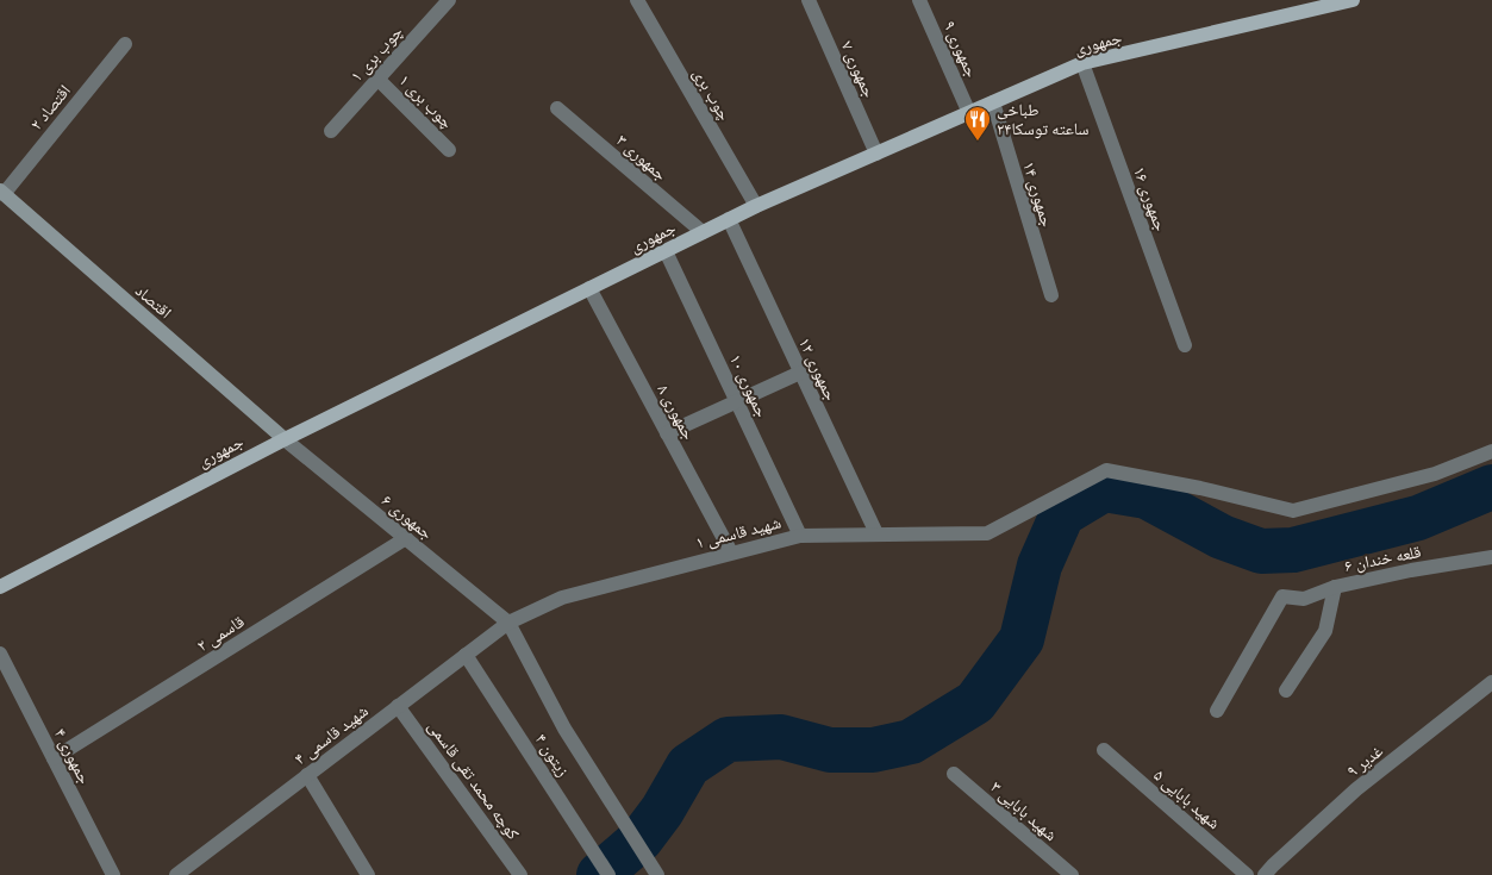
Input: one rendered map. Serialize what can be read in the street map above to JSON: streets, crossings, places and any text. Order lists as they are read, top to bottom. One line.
{"streets":{"main road":["جمهوری","اقتصاد"],"street":["۹ جمهوری","۱ چوب بری","۷ جمهوری","چوب بری","چوب بری ۱","۲ اقتصاد","۳ جمهوری","۱۴ جمهوری","۱۶ جمهوری","۱۲ جمهوری","۱۰ جمهوری","۸ جمهوری","جمهوری ۶","۱ شهید قاسمی","۶ قلعه خندان","قاسمی ۲","۴ شهید قاسمی","زیتون ۴","جمهوری ۴","غدیر ۹","کوچه محمد تقی قاسمی","۵ شهید بابایی","۳ شهید بابایی"]},"crossings":[["جمهوری","۹ جمهوری"],["جمهوری","۷ جمهوری"],["جمهوری","چوب بری"],["جمهوری","۳ جمهوری"],["جمهوری","۱۴ جمهوری"],["جمهوری","۱۶ جمهوری"],["جمهوری","اقتصاد"],["جمهوری","۱۲ جمهوری"],["جمهوری","۱۰ جمهوری"],["جمهوری","۸ جمهوری"],["جمهوری","جمهوری ۶"],["۱ چوب بری","چوب بری ۱"],["۲ اقتصاد","اقتصاد"],["اقتصاد","جمهوری ۶"],["۱۲ جمهوری","۱ شهید قاسمی"],["۱۰ جمهوری","۱ شهید قاسمی"],["۸ جمهوری","۱ شهید قاسمی"],["جمهوری ۶","۱ شهید قاسمی"],["جمهوری ۶","قاسمی ۲"],["جمهوری ۶","۴ شهید قاسمی"],["۱ شهید قاسمی","۴ شهید قاسمی"],["قاسمی ۲","جمهوری ۴"],["۴ شهید قاسمی","زیتون ۴"],["۴ شهید قاسمی","کوچه محمد تقی قاسمی"]],"places":{"restaurant":["طباخی ۲۴ساعته توسکا"]}}
